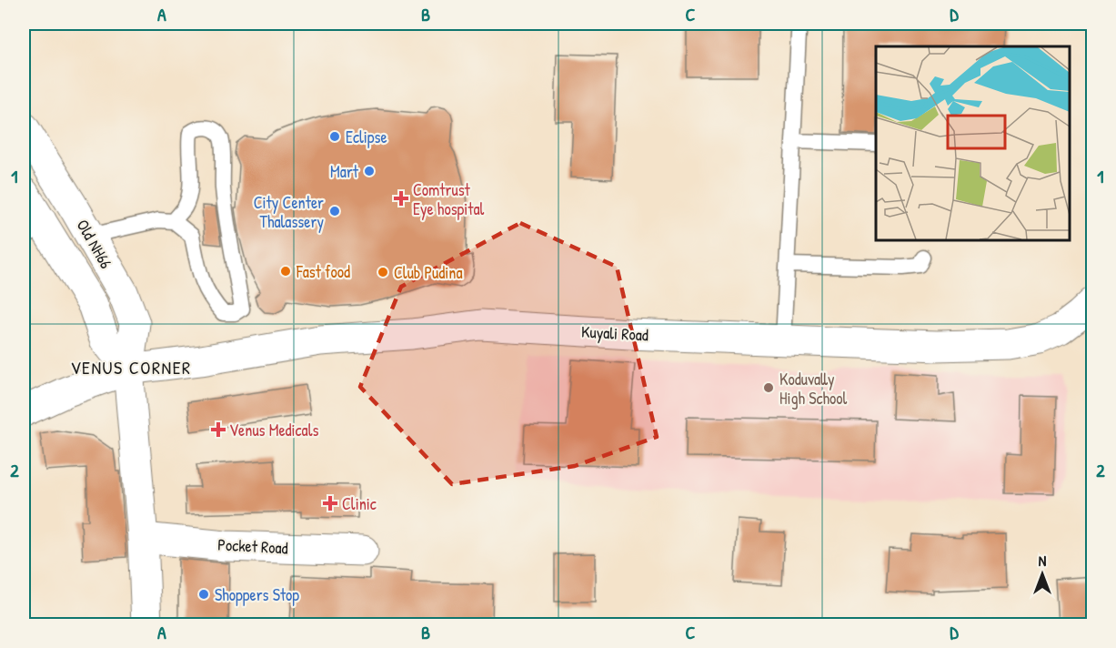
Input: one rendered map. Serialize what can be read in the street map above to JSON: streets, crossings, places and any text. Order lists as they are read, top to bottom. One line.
{"streets":{"main road":["Old NH66","Kuyali Road","Pocket Road"]},"crossings":[["Old NH66","Kuyali Road"],["Old NH66","Pocket Road"]],"districts":["VENUS CORNER"],"places":{"other":["Eclipse","Mart","City Center Thalassery","Fast food","Club Pudina","Koduvally High School","Shoppers Stop"],"health":["Comtrust Eye hospital","Venus Medicals","Clinic"]},"north":"top","grid":{"columns":["A","B","C","D"],"rows":["1","2"]}}
